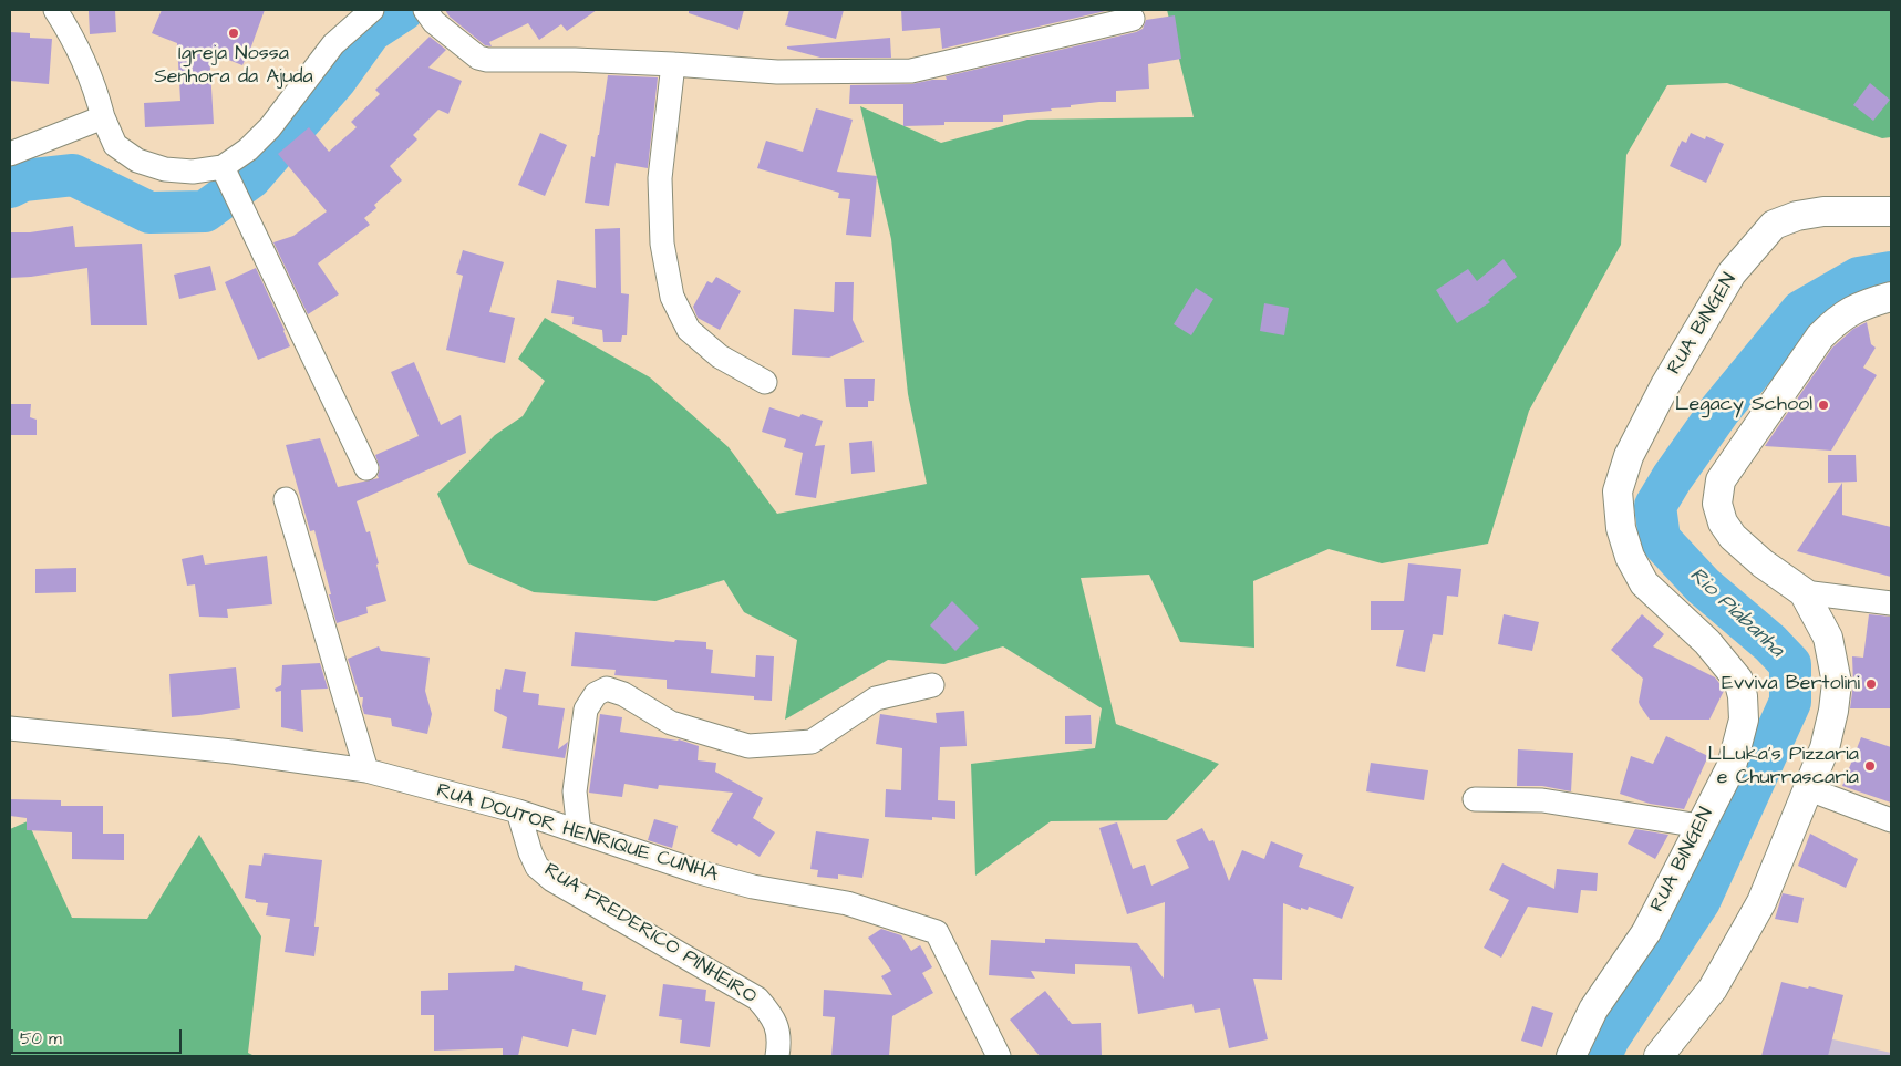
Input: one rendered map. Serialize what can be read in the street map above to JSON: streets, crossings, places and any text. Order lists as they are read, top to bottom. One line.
{"streets":{"main road":["RUA BINGEN"],"street":["RUA DOUTOR HENRIQUE CUNHA","RUA FREDERICO PINHEIRO"]},"crossings":[["RUA DOUTOR HENRIQUE CUNHA","RUA FREDERICO PINHEIRO"]],"water":["Rio Piabanha"],"places":["Igreja Nossa Senhora da Ajuda","Legacy School","Evviva Bertolini","LLuka's Pizzaria e Churrascaria"],"scale_bar":"50 m"}
